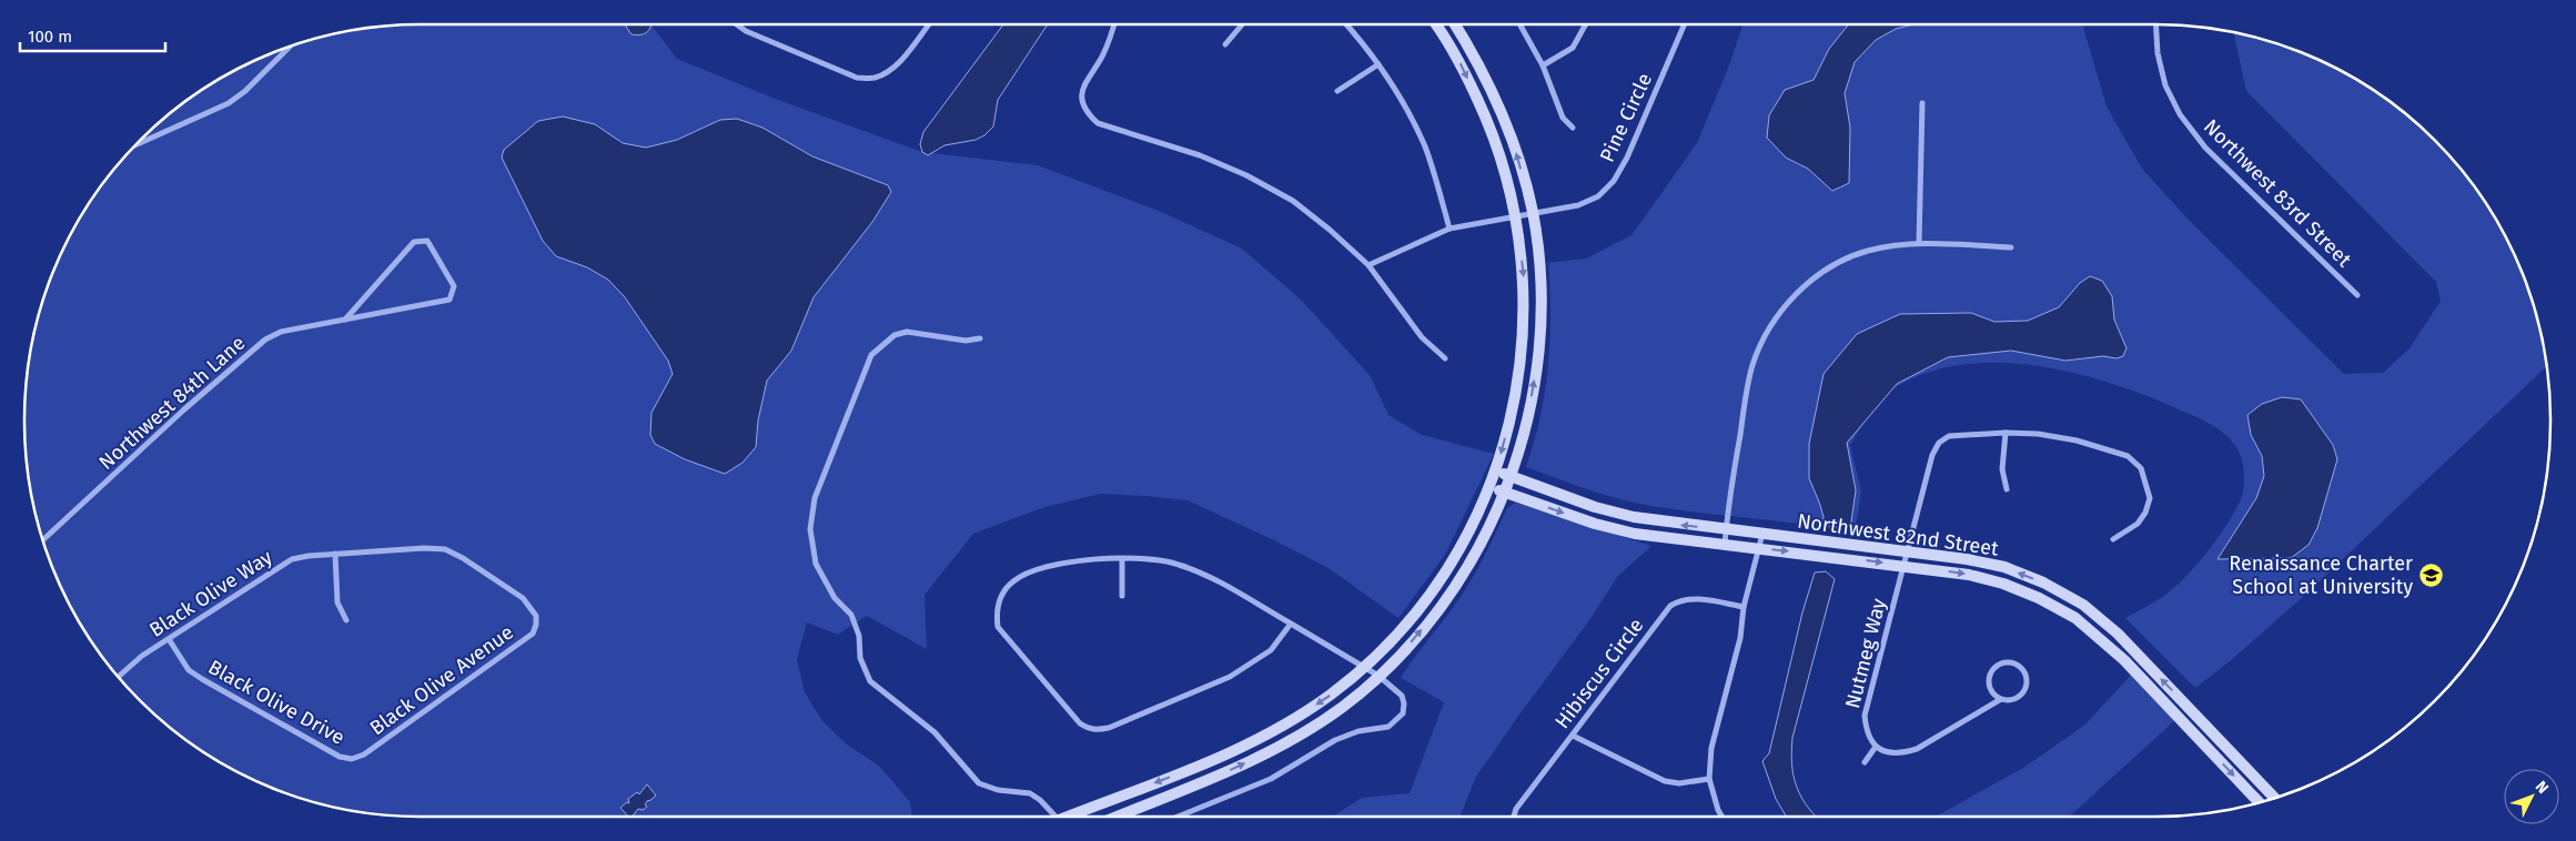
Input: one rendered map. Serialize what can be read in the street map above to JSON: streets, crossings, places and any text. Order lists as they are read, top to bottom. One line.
{"streets":{"street":["Pine Circle","Northwest 83rd Street","Northwest 84th Lane","Northwest 82nd Street","Black Olive Way","Nutmeg Way","Hibiscus Circle","Black Olive Avenue","Black Olive Drive"]},"crossings":[["Northwest 82nd Street","Nutmeg Way"],["Black Olive Way","Black Olive Avenue"],["Black Olive Way","Black Olive Drive"],["Black Olive Avenue","Black Olive Drive"]],"places":{"school or university":["Renaissance Charter School at University"]},"scale_bar":"100 m","north":"top right"}
